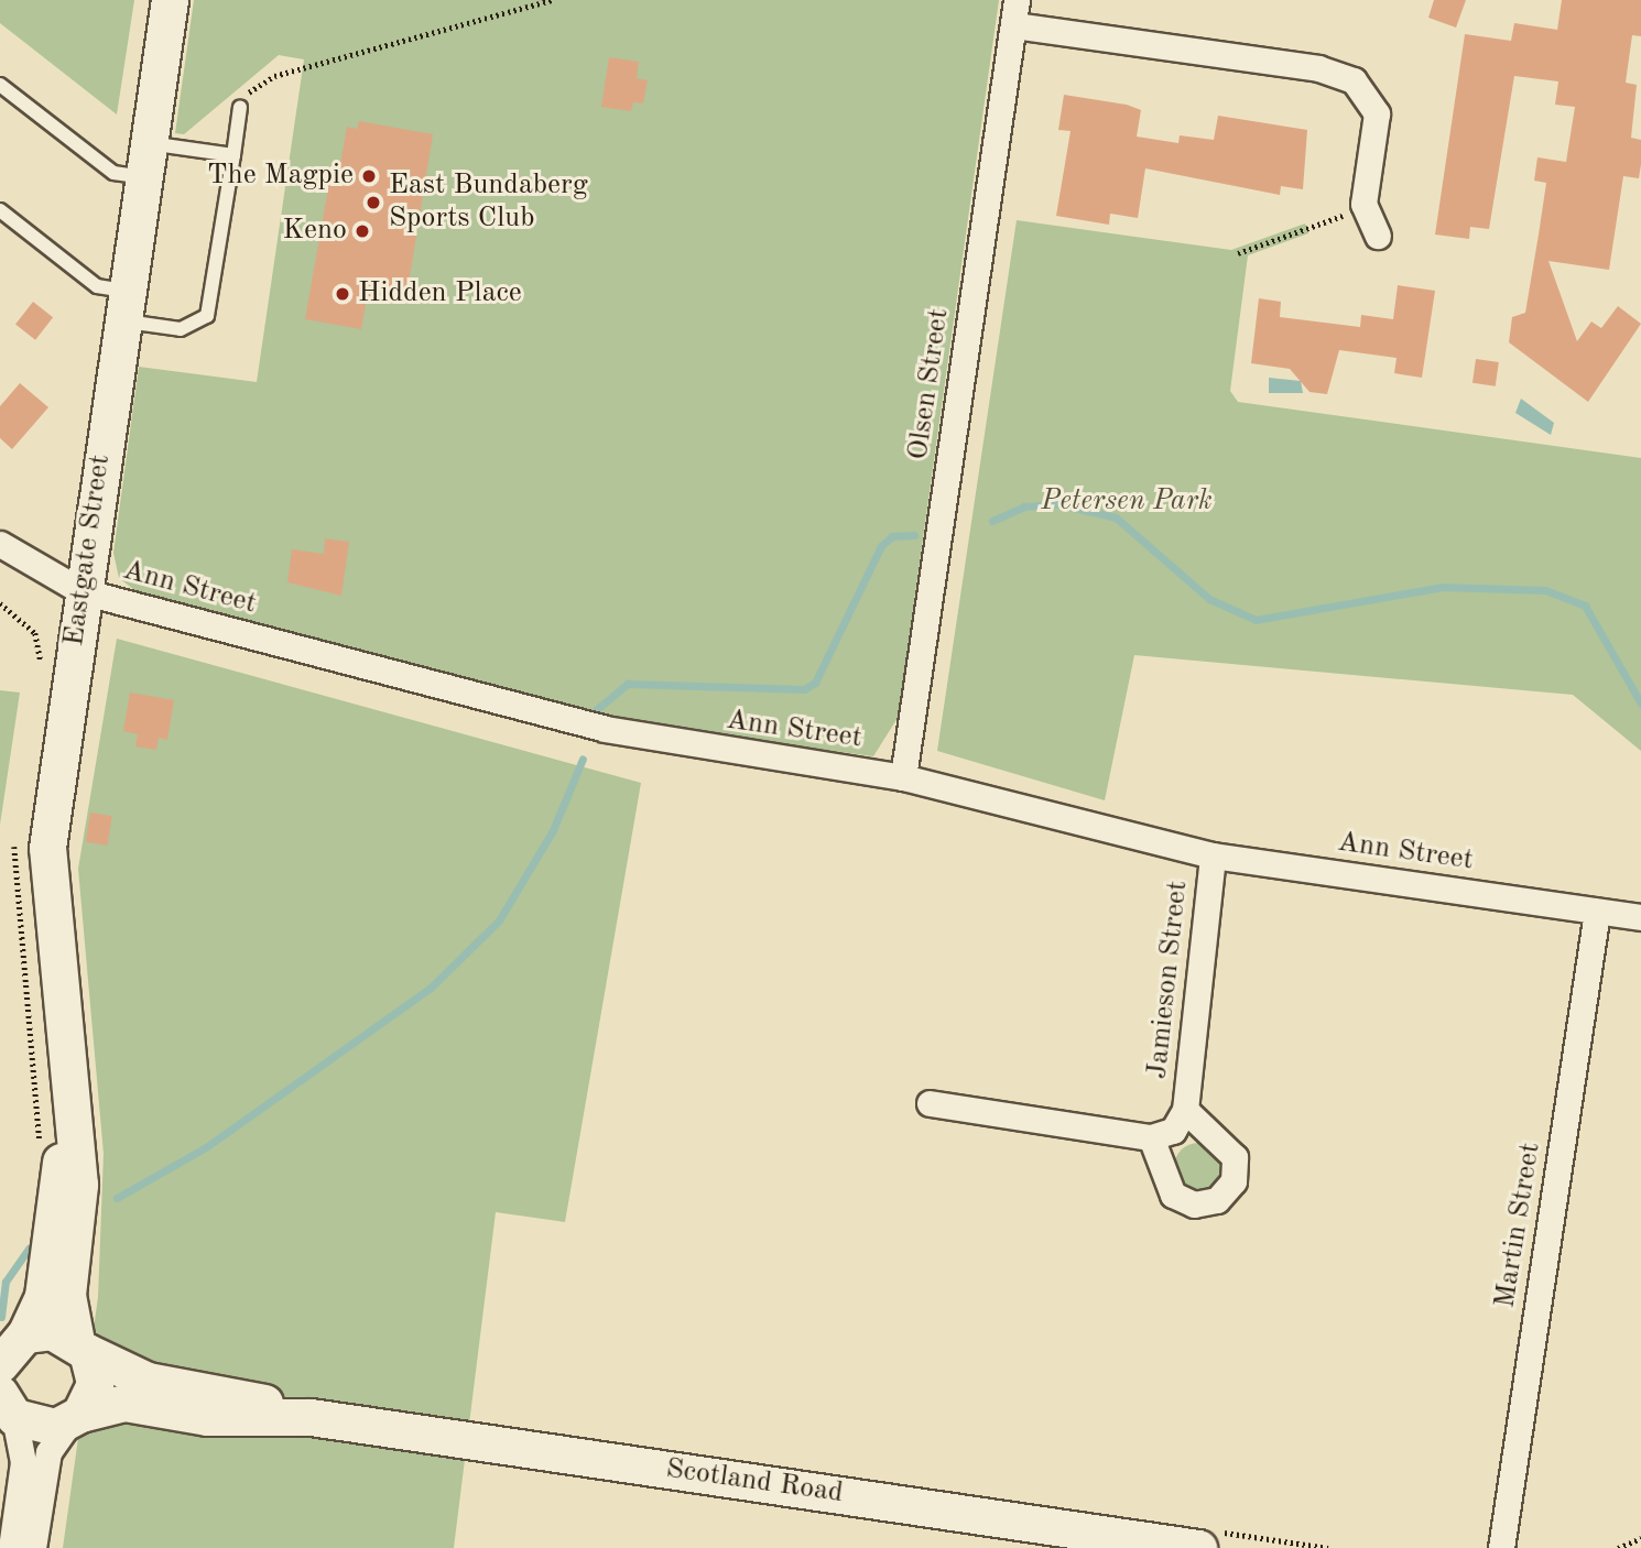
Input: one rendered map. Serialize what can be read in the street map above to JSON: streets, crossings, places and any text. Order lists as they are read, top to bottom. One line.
{"streets":{"street":["Olsen Street","Eastgate Street","Ann Street","Jamieson Street","Martin Street","Scotland Road"]},"crossings":[["Olsen Street","Ann Street"],["Eastgate Street","Ann Street"],["Eastgate Street","Scotland Road"],["Ann Street","Jamieson Street"],["Ann Street","Martin Street"]],"parks":["Petersen Park"],"places":["The Magpie","East Bundaberg Sports Club","Keno","Hidden Place"]}
